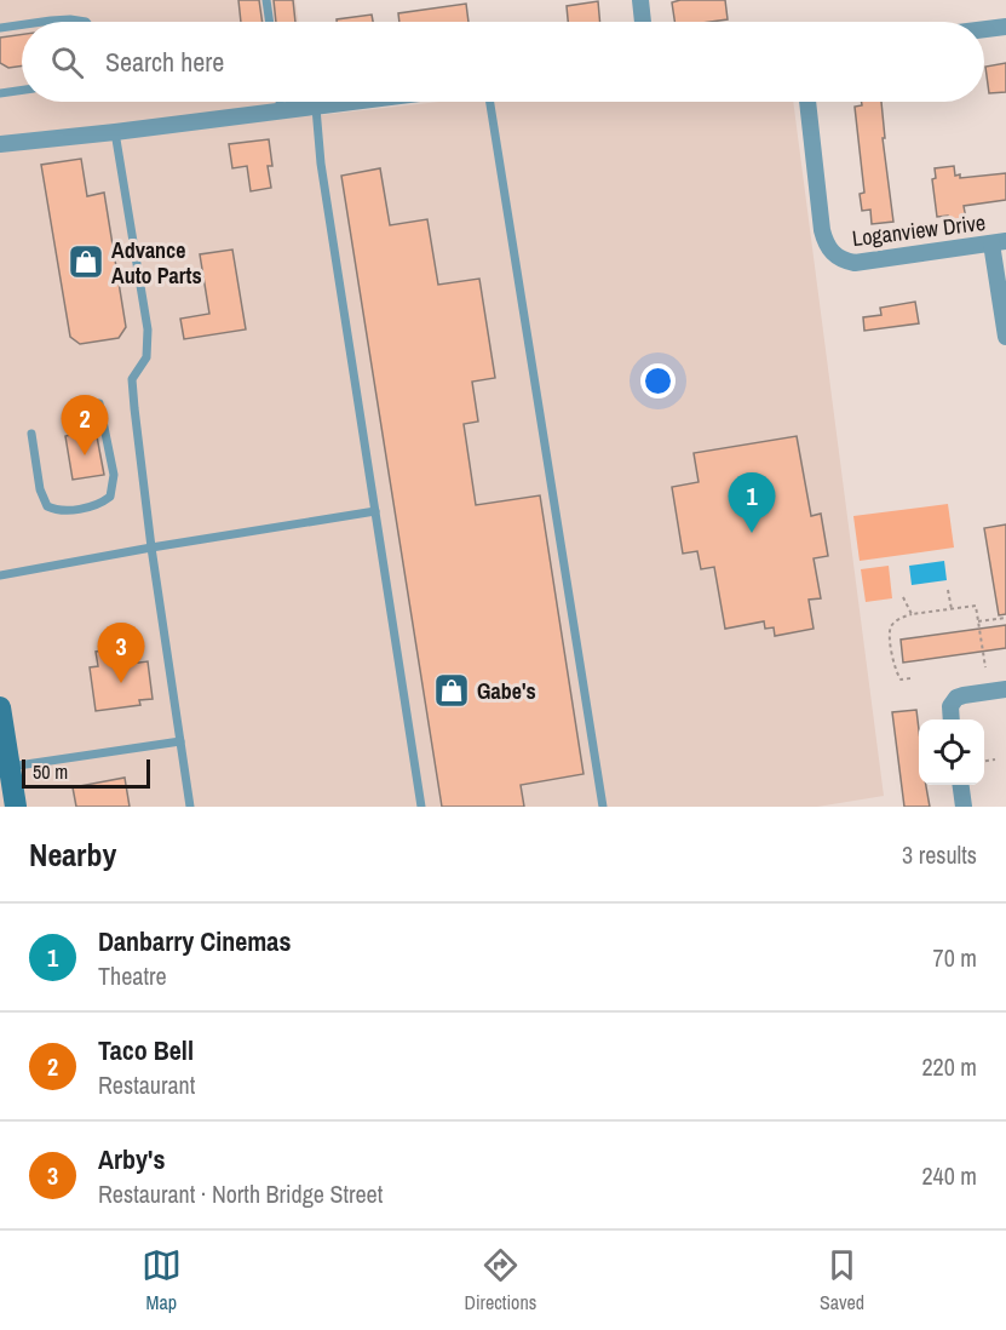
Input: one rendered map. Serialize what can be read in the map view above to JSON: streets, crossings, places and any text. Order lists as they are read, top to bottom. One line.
{"streets":{"street":["Loganview Drive"]},"places":{"shop":["Advance Auto Parts","Gabe's"]},"scale_bar":"50 m","page":{"search":"Search here","pins":["2","1","3"],"scale":"50 m","heading":["Nearby","3 results"],"list":[{"mark":"1","name":"Danbarry Cinemas","note":"Theatre","value":"70 m"},{"mark":"2","name":"Taco Bell","note":"Restaurant","value":"220 m"},{"mark":"3","name":"Arby's","note":"Restaurant · North Bridge Street","value":"240 m"}],"nav":["Map","Directions","Saved"]}}
